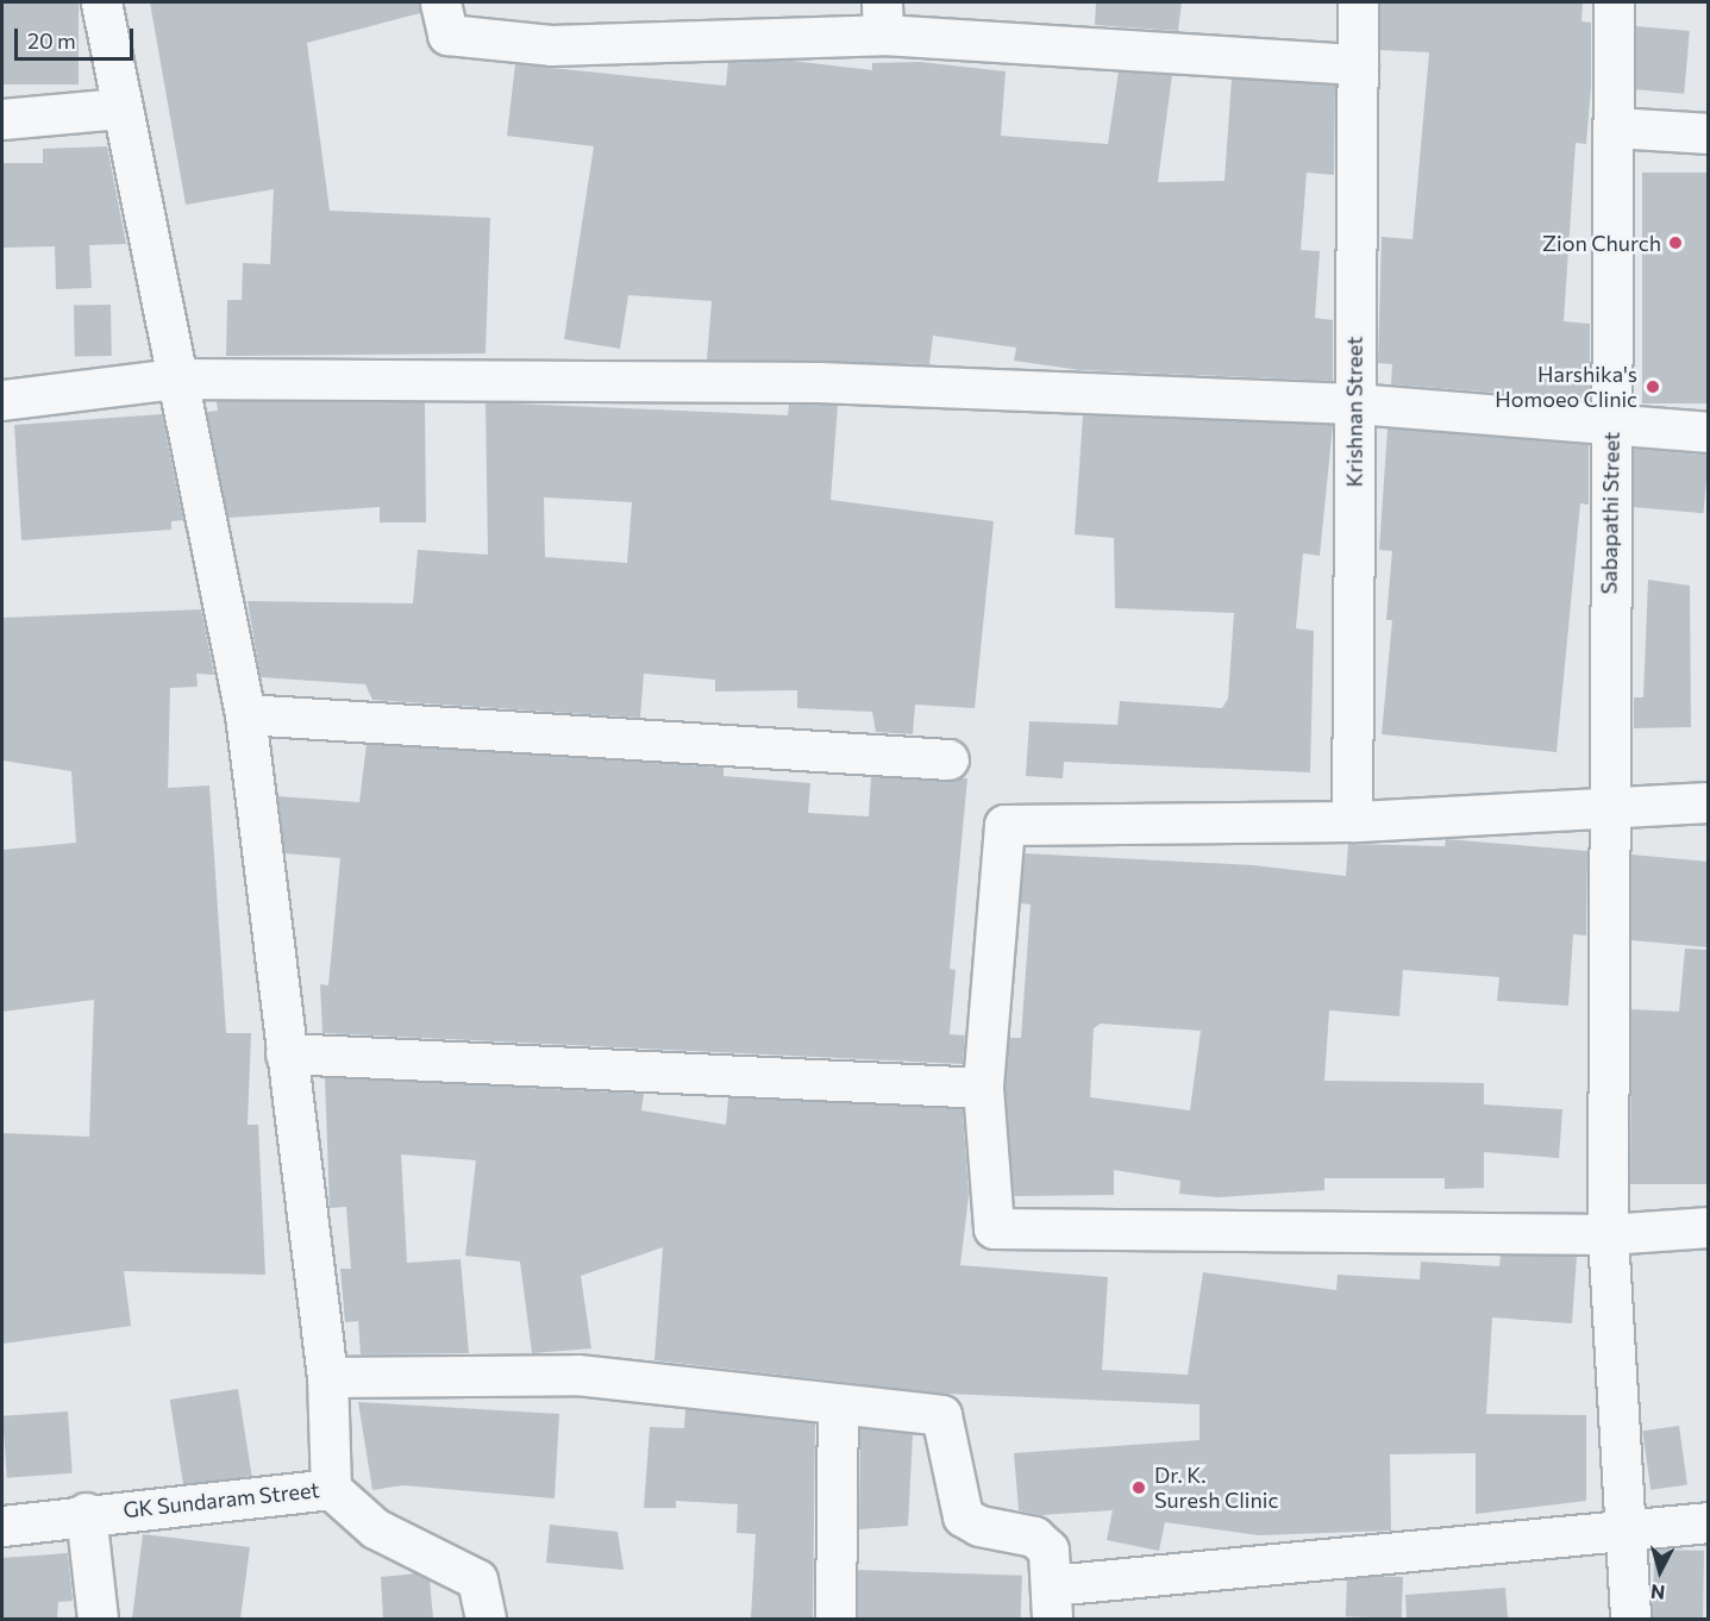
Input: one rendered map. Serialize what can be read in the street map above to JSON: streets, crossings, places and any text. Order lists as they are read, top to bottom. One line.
{"streets":{"street":["Krishnan Street","Sabapathi Street","GK Sundaram Street"]},"places":["Zion Church","Harshika's Homoeo Clinic","Dr. K. Suresh Clinic"],"scale_bar":"20 m","north":"bottom"}
